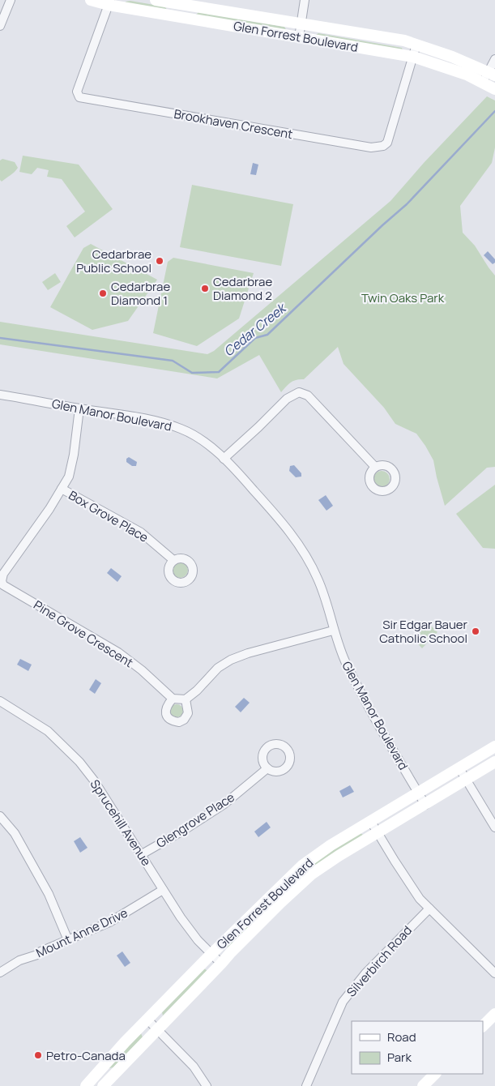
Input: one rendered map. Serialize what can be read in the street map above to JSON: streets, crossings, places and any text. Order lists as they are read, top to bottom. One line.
{"streets":{"street":["Glen Forrest Boulevard","Brookhaven Crescent","Glen Manor Boulevard","Box Grove Place","Pine Grove Crescent","Glengrove Place","Sprucehill Avenue","Mount Anne Drive","Silverbirch Road"]},"crossings":[["Glen Forrest Boulevard","Brookhaven Crescent"],["Glen Forrest Boulevard","Glen Manor Boulevard"],["Glen Forrest Boulevard","Sprucehill Avenue"],["Glen Manor Boulevard","Pine Grove Crescent"],["Box Grove Place","Pine Grove Crescent"],["Glengrove Place","Sprucehill Avenue"],["Sprucehill Avenue","Mount Anne Drive"]],"water":["Cedar Creek"],"parks":["Twin Oaks Park"],"places":["Cedarbrae Public School","Cedarbrae Diamond 2","Cedarbrae Diamond 1","Sir Edgar Bauer Catholic School","Petro-Canada"],"legend":["Road","Park"]}
